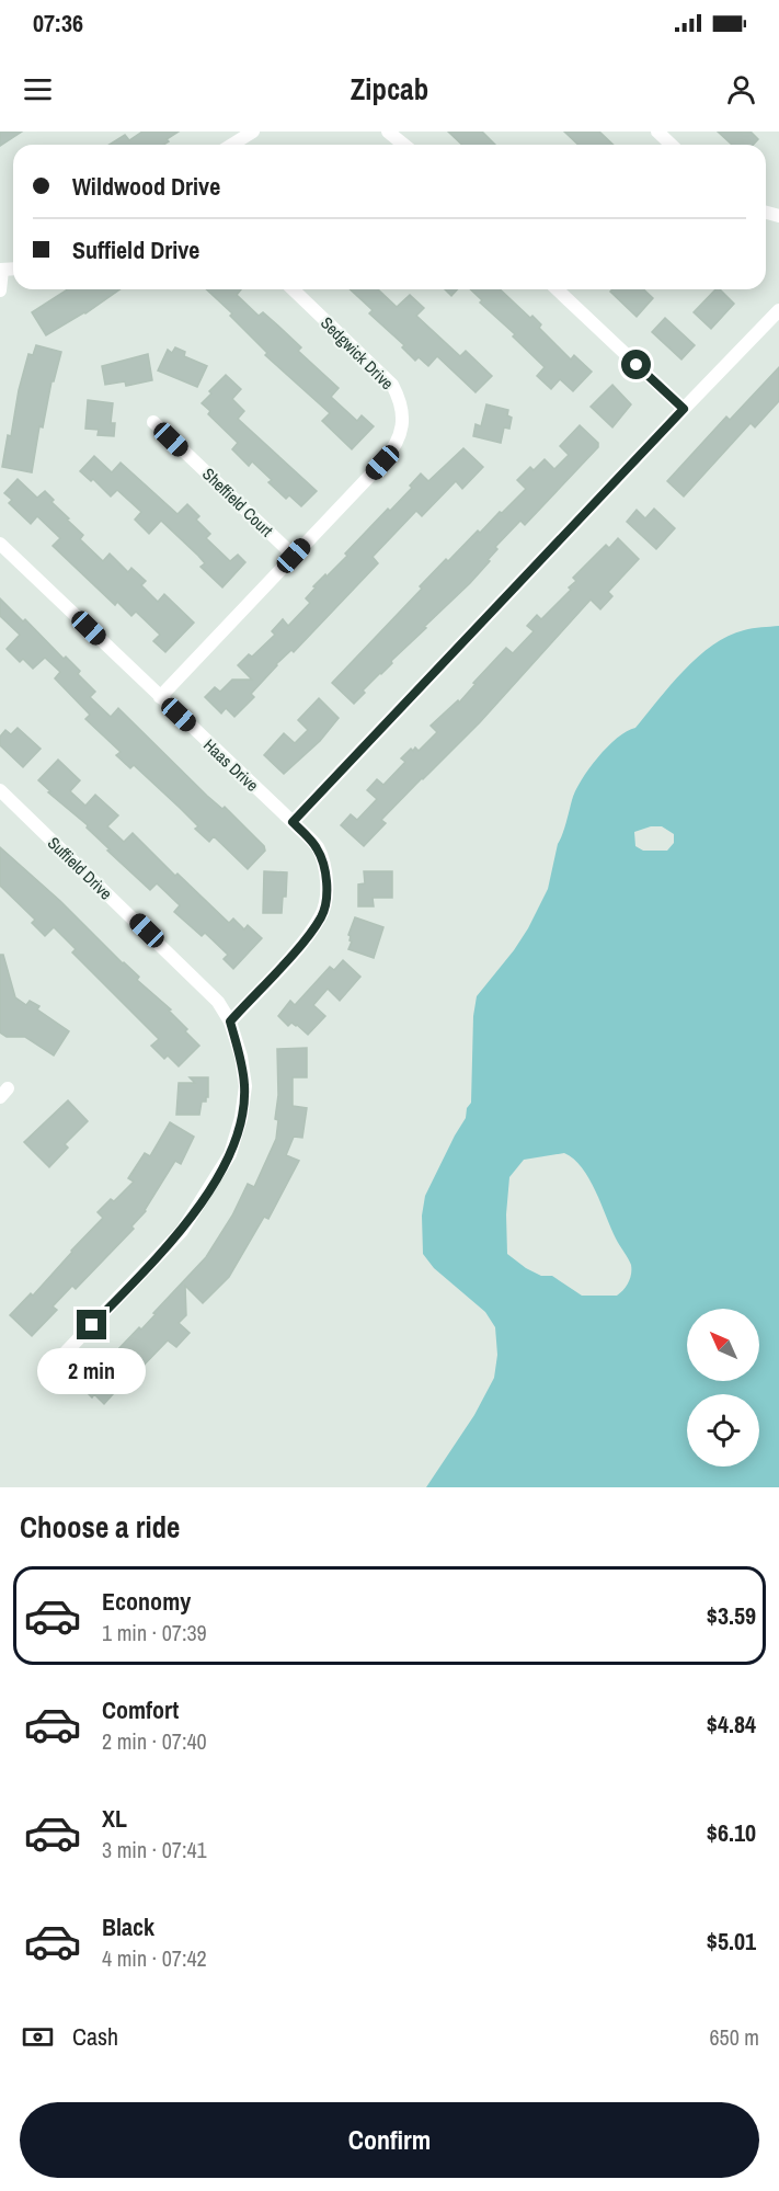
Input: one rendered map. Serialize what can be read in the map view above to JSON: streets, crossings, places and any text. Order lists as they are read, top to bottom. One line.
{"streets":{"street":["Sedgwick Drive","Sheffield Court","Haas Drive","Suffield Drive"]},"crossings":[["Sedgwick Drive","Sheffield Court"],["Sedgwick Drive","Haas Drive"],["Haas Drive","Suffield Drive"]],"north":"top left","page":{"status":"07:36","header":"Zipcab","banner":["Wildwood Drive","Suffield Drive"],"bubble":"2 min","heading":"Choose a ride","list":[{"name":"Economy","note":"1 min · 07:39","value":"$3.59"},{"name":"Comfort","note":"2 min · 07:40","value":"$4.84"},{"name":"XL","note":"3 min · 07:41","value":"$6.10"},{"name":"Black","note":"4 min · 07:42","value":"$5.01"}],"pay":["Cash","650 m"],"buttons":"Confirm"}}
